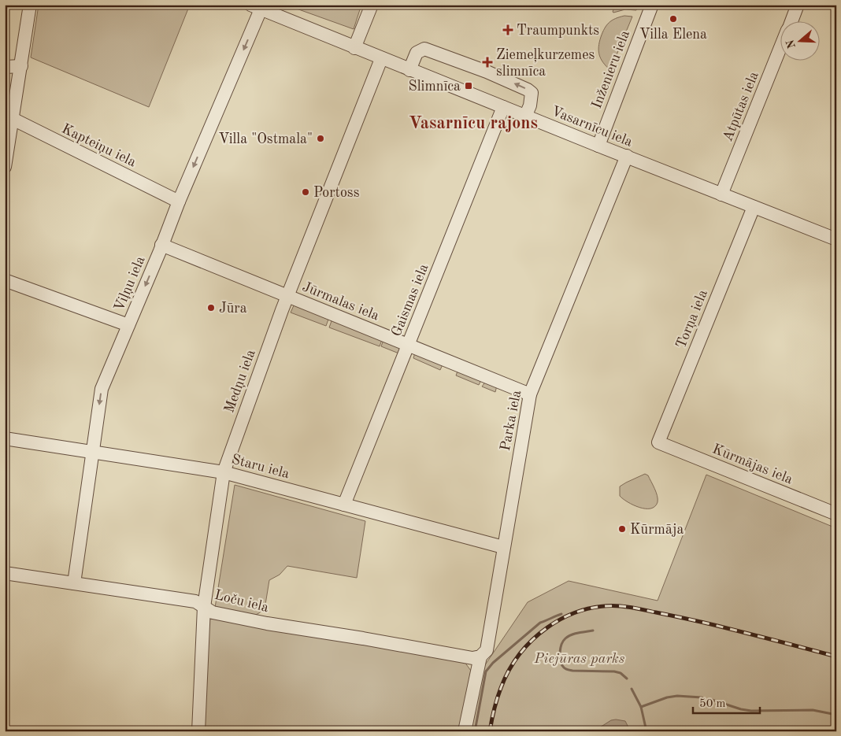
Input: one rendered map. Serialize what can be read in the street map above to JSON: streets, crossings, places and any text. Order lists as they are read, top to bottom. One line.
{"streets":{"street":["Inženieru iela","Atpūtas iela","Vasarnīcu iela","Kapteiņu iela","Viļņu iela","Gaismas iela","Jūrmalas iela","Torņa iela","Medņu iela","Parka iela","Kūrmājas iela","Staru iela","Loču iela"]},"crossings":[["Inženieru iela","Vasarnīcu iela"],["Atpūtas iela","Vasarnīcu iela"],["Vasarnīcu iela","Viļņu iela"],["Vasarnīcu iela","Gaismas iela"],["Vasarnīcu iela","Torņa iela"],["Vasarnīcu iela","Medņu iela"],["Vasarnīcu iela","Parka iela"],["Kapteiņu iela","Viļņu iela"],["Viļņu iela","Jūrmalas iela"],["Viļņu iela","Staru iela"],["Viļņu iela","Loču iela"],["Gaismas iela","Jūrmalas iela"],["Gaismas iela","Staru iela"],["Jūrmalas iela","Medņu iela"],["Jūrmalas iela","Parka iela"],["Torņa iela","Kūrmājas iela"],["Medņu iela","Staru iela"],["Medņu iela","Loču iela"],["Parka iela","Staru iela"],["Parka iela","Loču iela"]],"one_way":["Viļņu iela"],"districts":["Vasarnīcu rajons"],"parks":["Piejūras parks"],"places":{"other":["Villa Elena","Villa \"Ostmala\"","Portoss","Jūra","Kūrmāja"],"health":["Traumpunkts","Ziemeļkurzemes slimnīca"],"transit":["Slimnīca"]},"scale_bar":"50 m","north":"left"}
